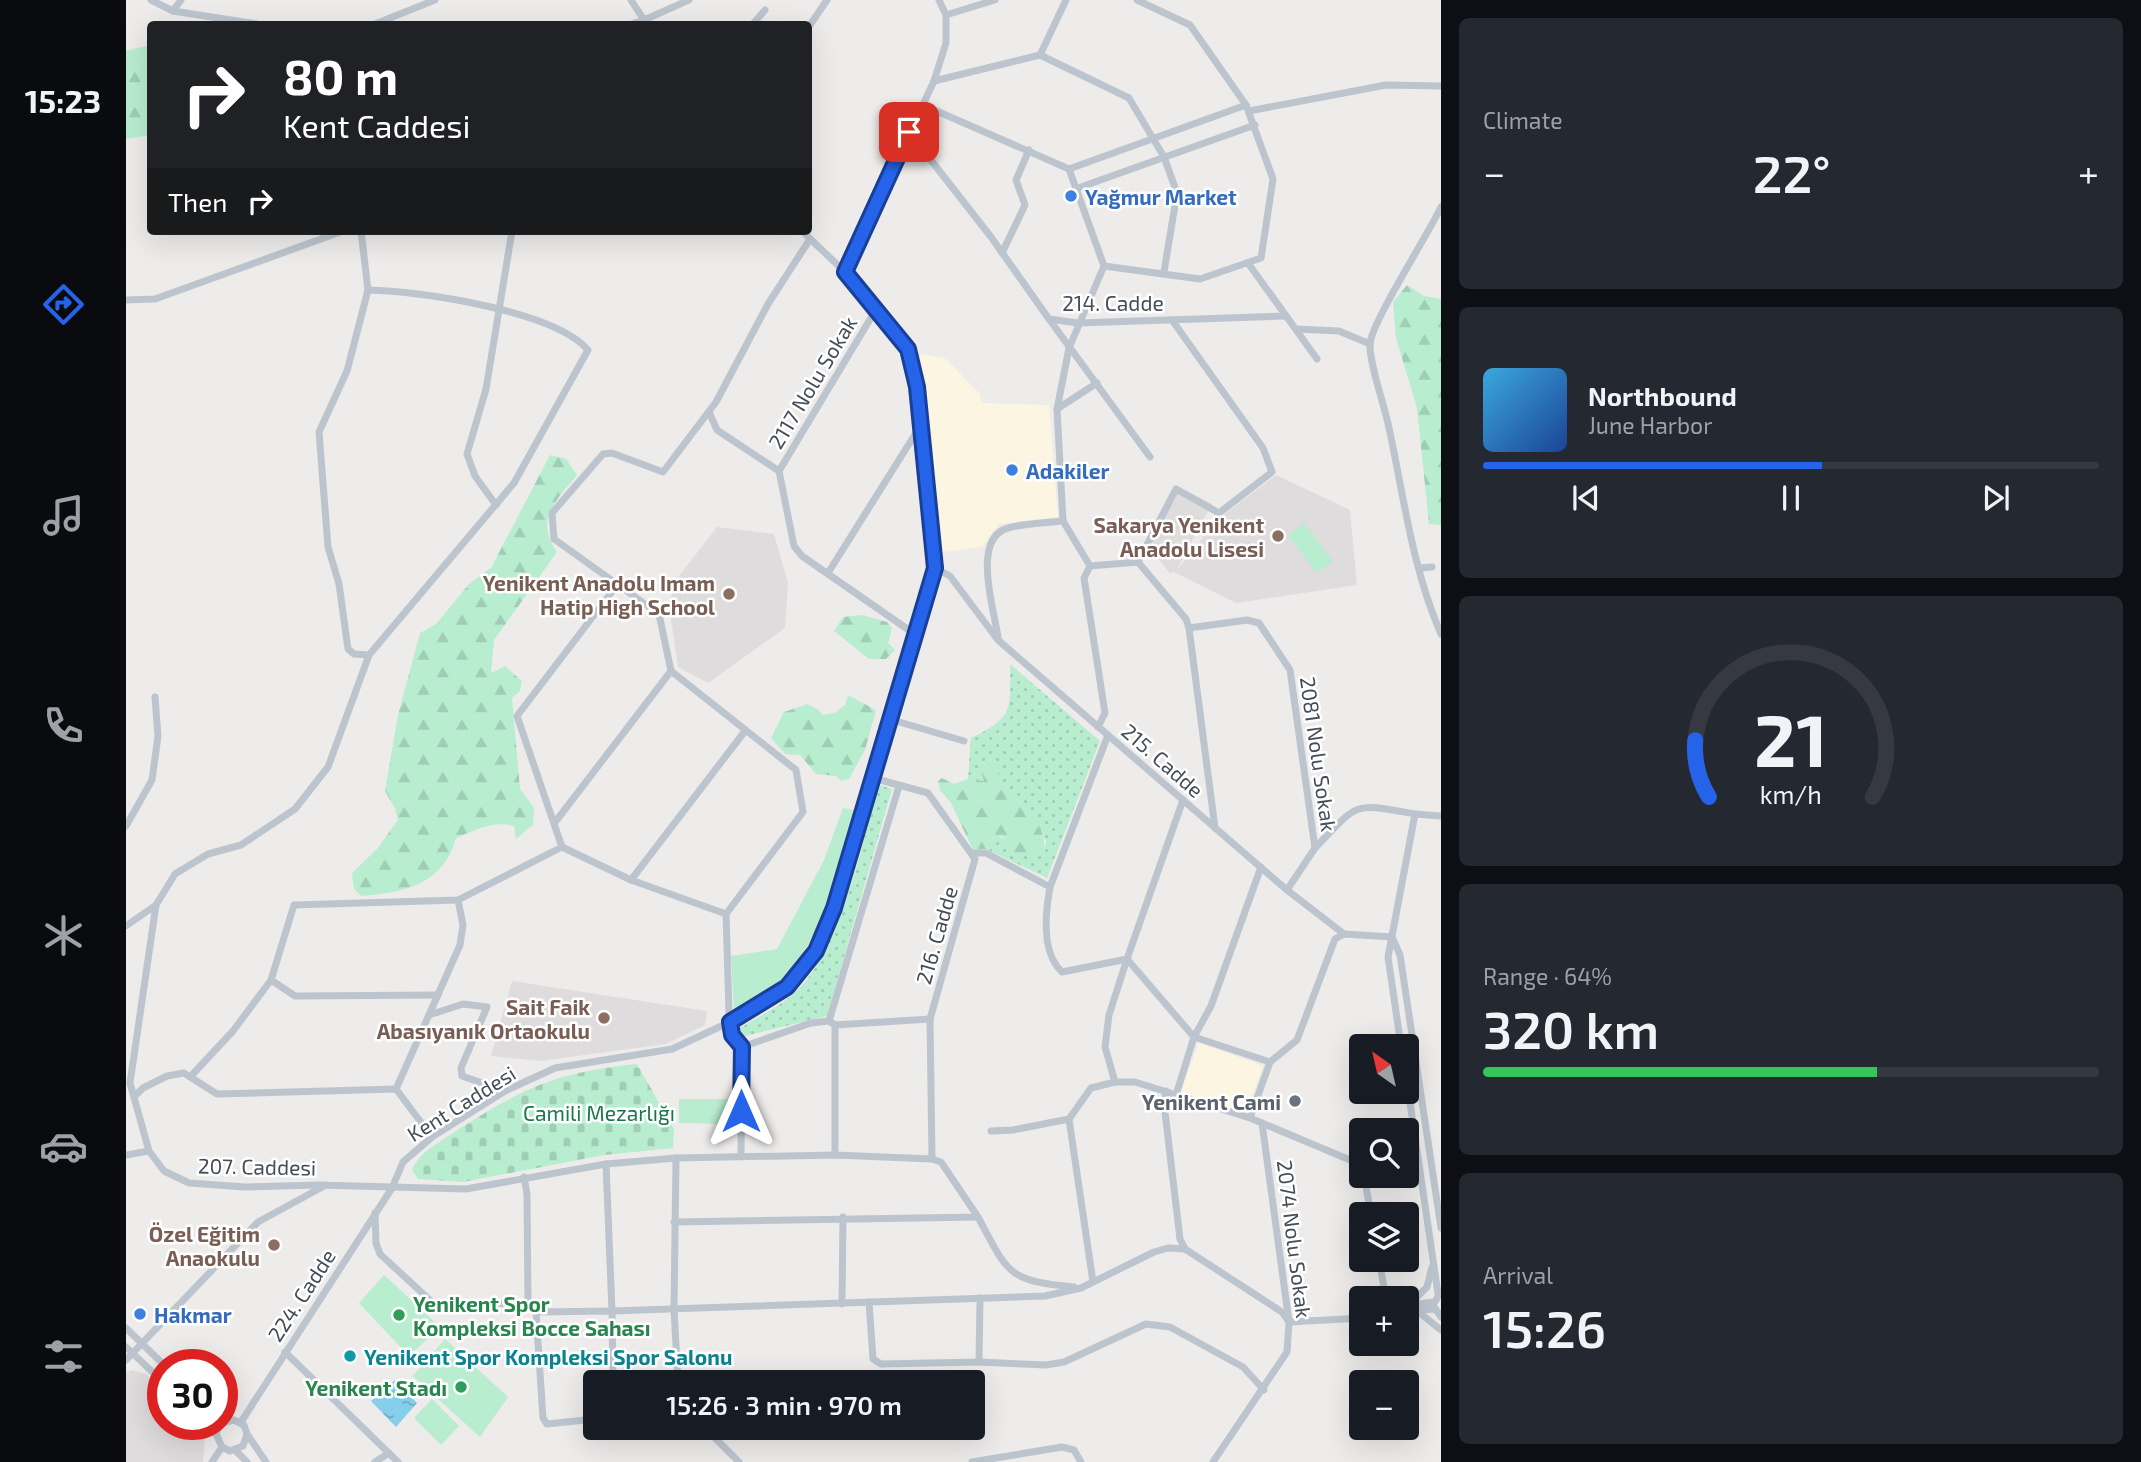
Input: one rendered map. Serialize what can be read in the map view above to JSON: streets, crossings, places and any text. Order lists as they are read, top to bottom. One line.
{"streets":{"street":["214. Cadde","2117 Nolu Sokak","2081 Nolu Sokak","215. Cadde","216. Cadde","Kent Caddesi","207. Caddesi","2074 Nolu Sokak","224. Cadde"]},"crossings":[["2117 Nolu Sokak","Kent Caddesi"],["2081 Nolu Sokak","215. Cadde"],["215. Cadde","Kent Caddesi"],["216. Cadde","207. Caddesi"],["Kent Caddesi","207. Caddesi"],["Kent Caddesi","224. Cadde"],["207. Caddesi","224. Cadde"]],"parks":["Camili Mezarlığı"],"places":["Yağmur Market","Adakiler","Sakarya Yenikent Anadolu Lisesi","Yenikent Anadolu Imam Hatip High School","Sait Faik Abasıyanık Ortaokulu","Yenikent Cami","Özel Eğitim Anaokulu","Hakmar","Yenikent Spor Kompleksi Bocce Sahası","Yenikent Spor Kompleksi Spor Salonu","Yenikent Stadı"],"north":"top left","page":{"tabs":"15:23","tile":["Climate",["Range · 64%","320 km"],["Arrival","15:26"]],"turn":["80 m","Kent Caddesi"],"heat":["−","22°","+"],"then":"Then","song":["Northbound","June Harbor"],"map_buttons":["+","−"],"limit":"30","trip":"15:26 · 3 min · 970 m","gauge":["21","km/h"]}}
